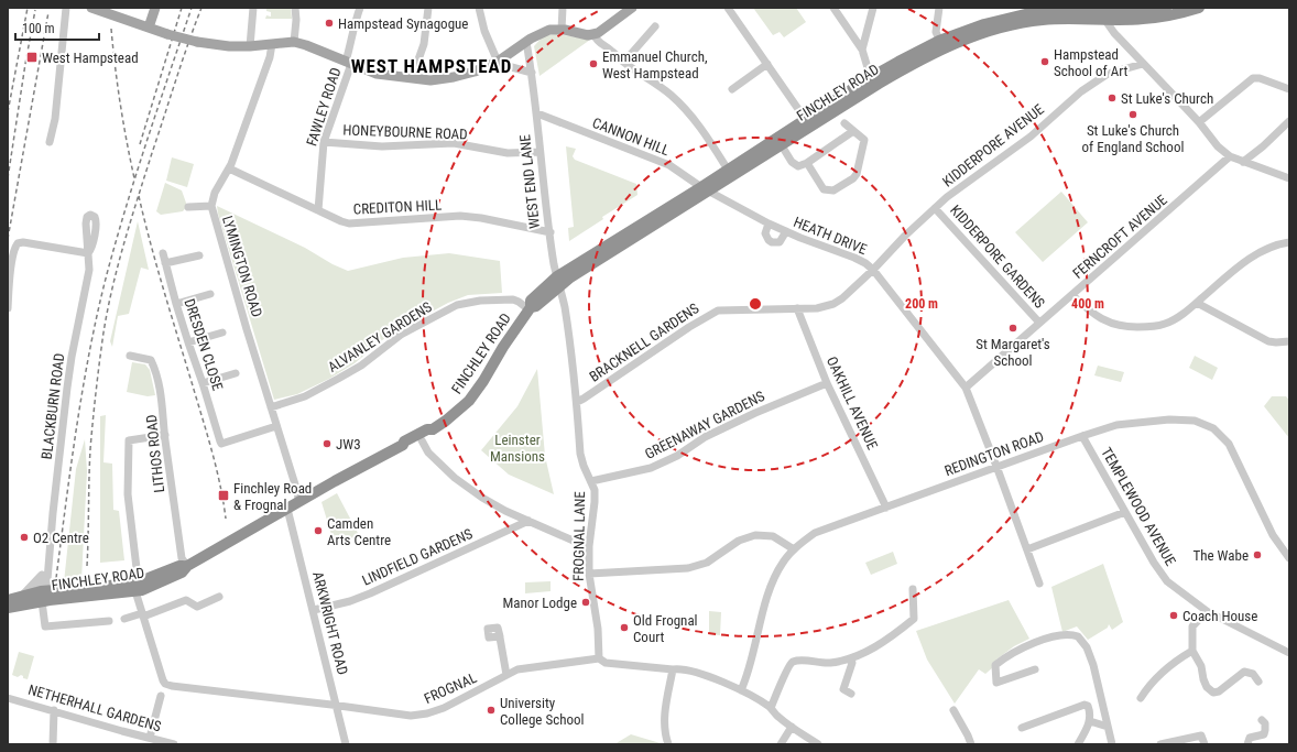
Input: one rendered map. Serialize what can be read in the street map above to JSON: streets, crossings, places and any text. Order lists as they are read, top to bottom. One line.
{"streets":{"highway":["FINCHLEY ROAD"],"street":["FAWLEY ROAD","HONEYBOURNE ROAD","CANNON HILL","KIDDERPORE AVENUE","WEST END LANE","CREDITON HILL","HEATH DRIVE","FERNCROFT AVENUE","KIDDERPORE GARDENS","LYMINGTON ROAD","ALVANLEY GARDENS","BRACKNELL GARDENS","DRESDEN CLOSE","OAKHILL AVENUE","BLACKBURN ROAD","GREENAWAY GARDENS","LITHOS ROAD","REDINGTON ROAD","TEMPLEWOOD AVENUE","FROGNAL LANE","LINDFIELD GARDENS","ARKWRIGHT ROAD","FROGNAL","NETHERHALL GARDENS"]},"crossings":[["FINCHLEY ROAD","CANNON HILL"],["FINCHLEY ROAD","WEST END LANE"],["FINCHLEY ROAD","HEATH DRIVE"],["FINCHLEY ROAD","LYMINGTON ROAD"],["FINCHLEY ROAD","ALVANLEY GARDENS"],["FINCHLEY ROAD","BLACKBURN ROAD"],["FINCHLEY ROAD","LITHOS ROAD"],["FINCHLEY ROAD","FROGNAL LANE"],["FINCHLEY ROAD","ARKWRIGHT ROAD"],["FINCHLEY ROAD","FROGNAL"],["FAWLEY ROAD","HONEYBOURNE ROAD"],["FAWLEY ROAD","CREDITON HILL"],["HONEYBOURNE ROAD","WEST END LANE"],["CANNON HILL","WEST END LANE"],["CANNON HILL","HEATH DRIVE"],["KIDDERPORE AVENUE","HEATH DRIVE"],["KIDDERPORE AVENUE","KIDDERPORE GARDENS"],["KIDDERPORE AVENUE","BRACKNELL GARDENS"],["WEST END LANE","CREDITON HILL"],["WEST END LANE","FROGNAL LANE"],["CREDITON HILL","LYMINGTON ROAD"],["HEATH DRIVE","FERNCROFT AVENUE"],["HEATH DRIVE","BRACKNELL GARDENS"],["HEATH DRIVE","REDINGTON ROAD"],["FERNCROFT AVENUE","KIDDERPORE GARDENS"],["LYMINGTON ROAD","ALVANLEY GARDENS"],["LYMINGTON ROAD","DRESDEN CLOSE"],["BRACKNELL GARDENS","OAKHILL AVENUE"],["BRACKNELL GARDENS","FROGNAL LANE"],["OAKHILL AVENUE","GREENAWAY GARDENS"],["OAKHILL AVENUE","REDINGTON ROAD"],["GREENAWAY GARDENS","FROGNAL LANE"],["LITHOS ROAD","FROGNAL"],["REDINGTON ROAD","TEMPLEWOOD AVENUE"],["REDINGTON ROAD","FROGNAL"],["FROGNAL LANE","FROGNAL"],["LINDFIELD GARDENS","ARKWRIGHT ROAD"],["ARKWRIGHT ROAD","FROGNAL"]],"districts":["WEST HAMPSTEAD"],"parks":["Leinster Mansions"],"places":{"other":["Hampstead Synagogue","Hampstead School of Art","Emmanuel Church, West Hampstead","St Luke's Church","St Luke's Church of England School","St Margaret's School","JW3","Camden Arts Centre","O2 Centre","The Wabe","Manor Lodge","Coach House","Old Frognal Court","University College School"],"transit":["West Hampstead","Finchley Road & Frognal"]},"scale_bar":"100 m","rings":["200 m","400 m"]}
